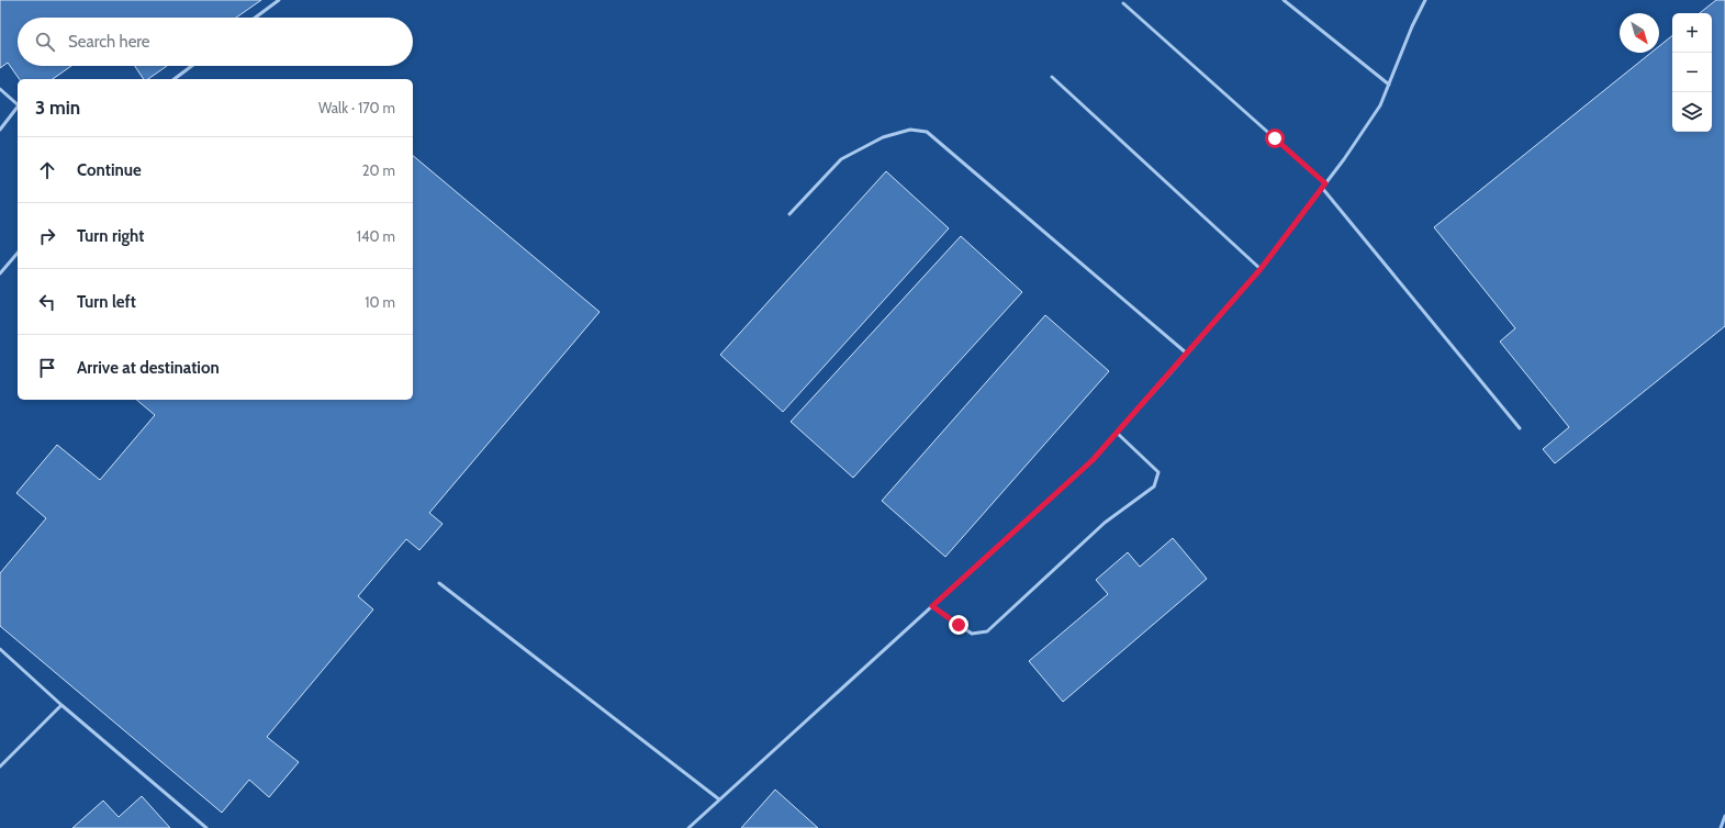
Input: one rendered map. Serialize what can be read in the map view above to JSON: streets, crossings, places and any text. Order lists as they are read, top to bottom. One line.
{"north":"bottom right","page":{"map_buttons":["+","−"],"search":"Search here","heading":["3 min","Walk · 170 m"],"list":[["Continue","20 m"],["Turn right","140 m"],["Turn left","10 m"],"Arrive at destination"]}}
